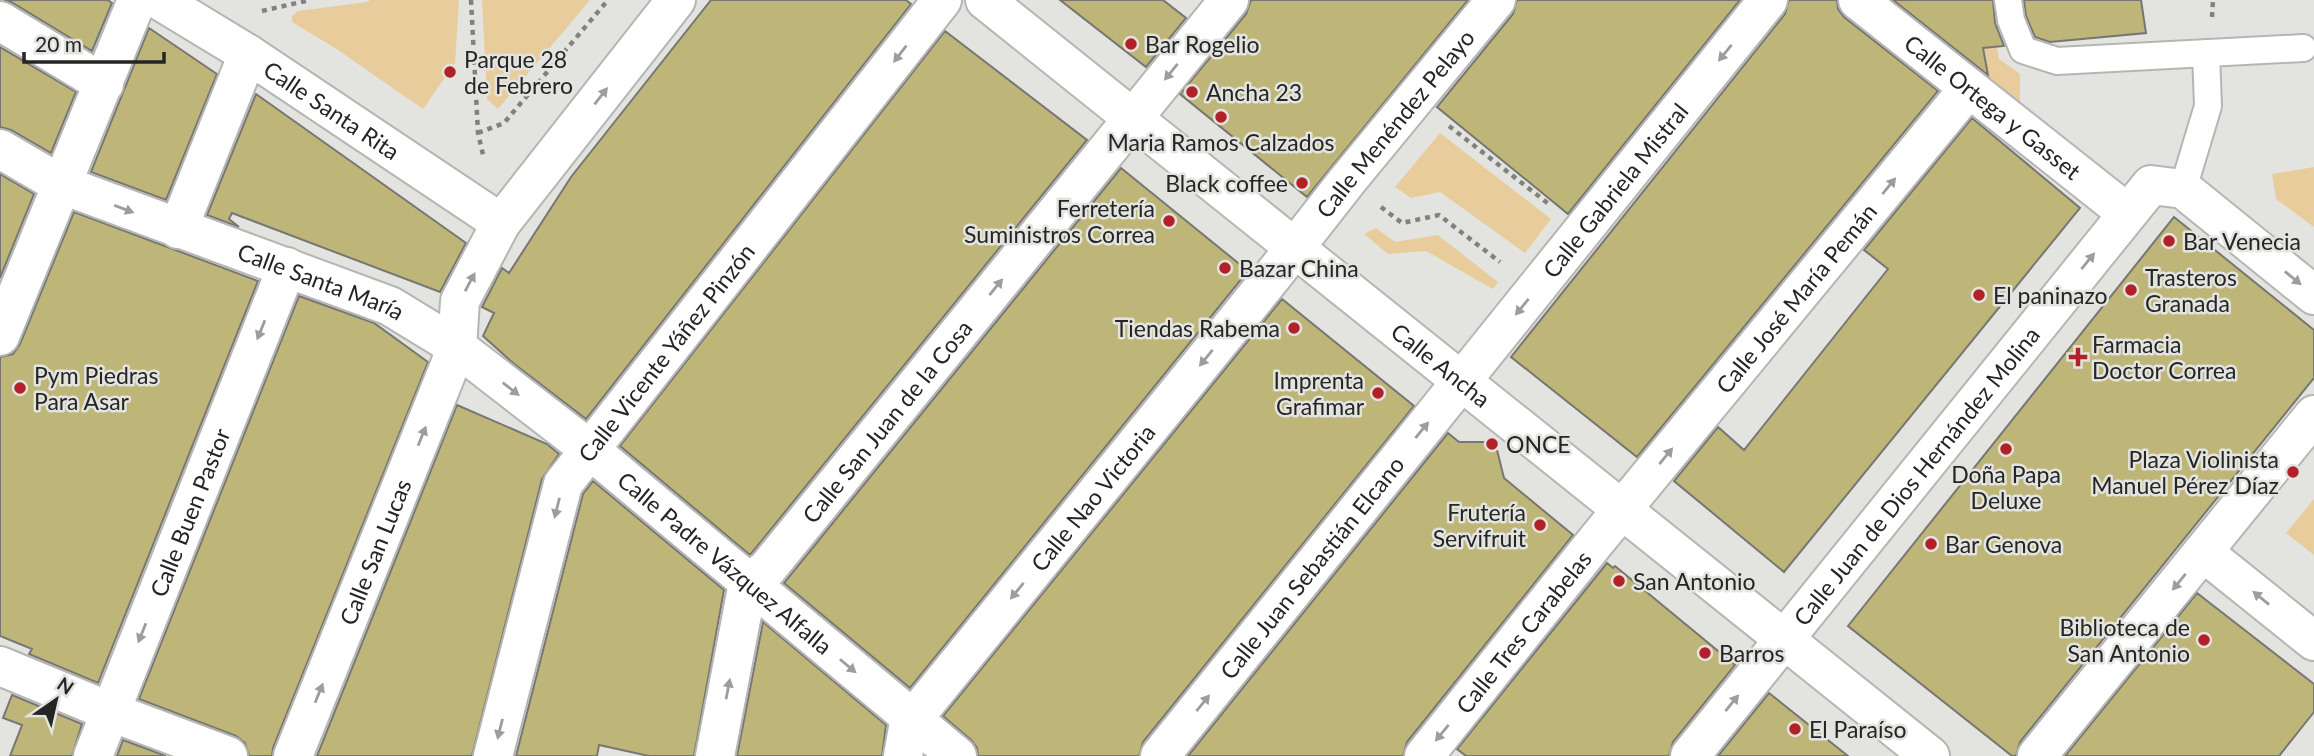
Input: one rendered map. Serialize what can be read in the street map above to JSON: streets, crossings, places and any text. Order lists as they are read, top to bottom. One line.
{"streets":{"street":["Calle Ortega y Gasset","Calle Santa Rita","Calle Menéndez Pelayo","Calle Gabriela Mistral","Calle Santa María","Calle José María Pemán","Calle Vicente Yáñez Pinzón","Calle Ancha","Calle San Juan de la Cosa","Calle Juan de Dios Hernández Molina","Calle Nao Victoria","Calle Buen Pastor","Calle San Lucas","Calle Padre Vázquez Alfalla","Calle Juan Sebastián Elcano","Calle Tres Carabelas"]},"crossings":[["Calle Ortega y Gasset","Calle José María Pemán"],["Calle Ortega y Gasset","Calle Juan de Dios Hernández Molina"],["Calle Santa Rita","Calle San Lucas"],["Calle Menéndez Pelayo","Calle Ancha"],["Calle Menéndez Pelayo","Calle Nao Victoria"],["Calle Gabriela Mistral","Calle Ancha"],["Calle Gabriela Mistral","Calle Juan Sebastián Elcano"],["Calle Santa María","Calle Buen Pastor"],["Calle Santa María","Calle San Lucas"],["Calle Santa María","Calle Padre Vázquez Alfalla"],["Calle José María Pemán","Calle Ancha"],["Calle José María Pemán","Calle Tres Carabelas"],["Calle Vicente Yáñez Pinzón","Calle Padre Vázquez Alfalla"],["Calle Ancha","Calle San Juan de la Cosa"],["Calle Ancha","Calle Juan de Dios Hernández Molina"],["Calle Ancha","Calle Nao Victoria"],["Calle Ancha","Calle Juan Sebastián Elcano"],["Calle Ancha","Calle Tres Carabelas"],["Calle San Juan de la Cosa","Calle Padre Vázquez Alfalla"],["Calle Nao Victoria","Calle Padre Vázquez Alfalla"],["Calle San Lucas","Calle Padre Vázquez Alfalla"]],"one_way":["Calle Gabriela Mistral","Calle José María Pemán","Calle Vicente Yáñez Pinzón","Calle Nao Victoria","Calle San Lucas","Calle Padre Vázquez Alfalla","Calle Juan Sebastián Elcano","Calle Tres Carabelas"],"places":{"other":["Bar Rogelio","Parque 28 de Febrero","Ancha 23","Maria Ramos Calzados","Black coffee","Ferretería Suministros Correa","Bar Venecia","Bazar China","Trasteros Granada","El paninazo","Tiendas Rabema","Pym Piedras Para Asar","Imprenta Grafimar","ONCE","Doña Papa Deluxe","Plaza Violinista Manuel Pérez Díaz","Frutería Servifruit","Bar Genova","San Antonio","Biblioteca de San Antonio","Barros","El Paraíso"],"health":["Farmacia Doctor Correa"]},"scale_bar":"20 m","north":"top right"}
